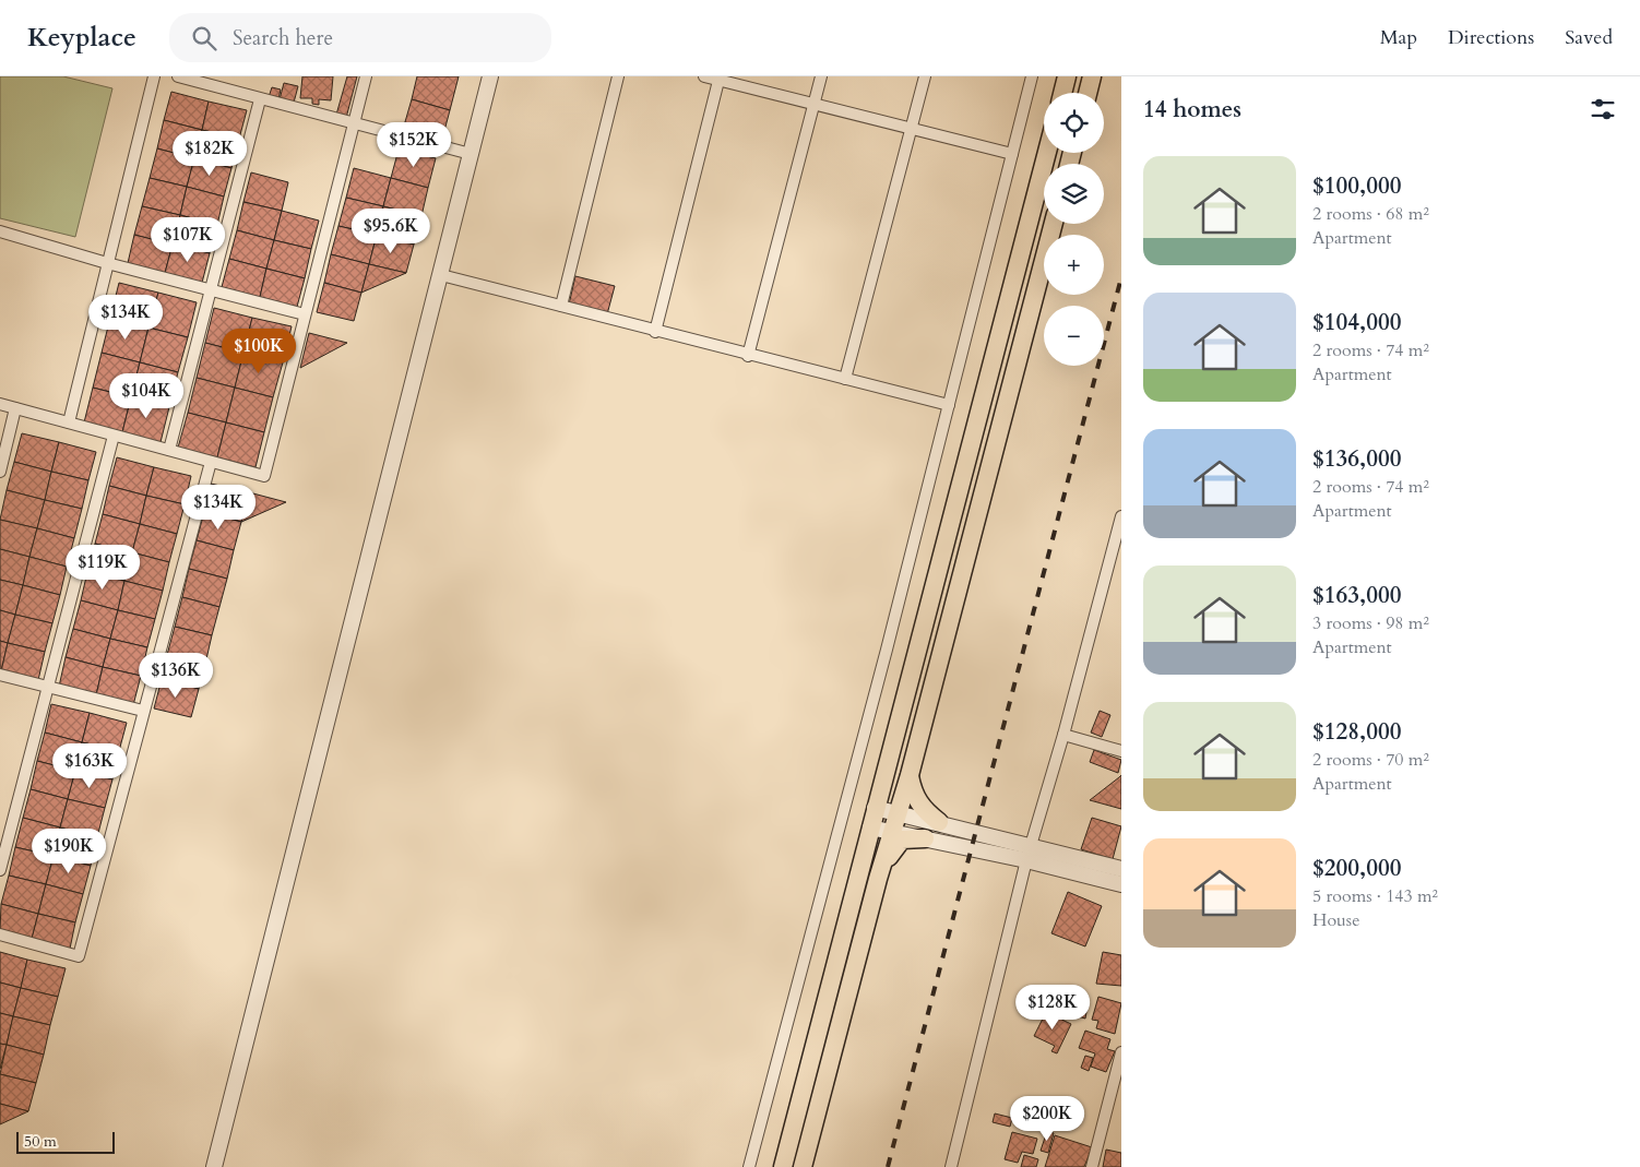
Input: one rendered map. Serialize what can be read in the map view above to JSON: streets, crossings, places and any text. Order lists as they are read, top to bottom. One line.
{"scale_bar":"50 m","page":{"header":"Keyplace","search":"Search here","nav":["Map","Directions","Saved"],"heading":"14 homes","map_buttons":["+","−"],"price":["$152K","$182K","$95.6K","$107K","$134K","$100K","$104K","$134K","$119K","$136K","$163K","$190K","$128K","$200K"],"list":[{"name":"$100,000","note":"2 rooms · 68 m² · Apartment"},{"name":"$104,000","note":"2 rooms · 74 m² · Apartment"},{"name":"$136,000","note":"2 rooms · 74 m² · Apartment"},{"name":"$163,000","note":"3 rooms · 98 m² · Apartment"},{"name":"$128,000","note":"2 rooms · 70 m² · Apartment"},{"name":"$200,000","note":"5 rooms · 143 m² · House"}],"scale":"50 m"}}
